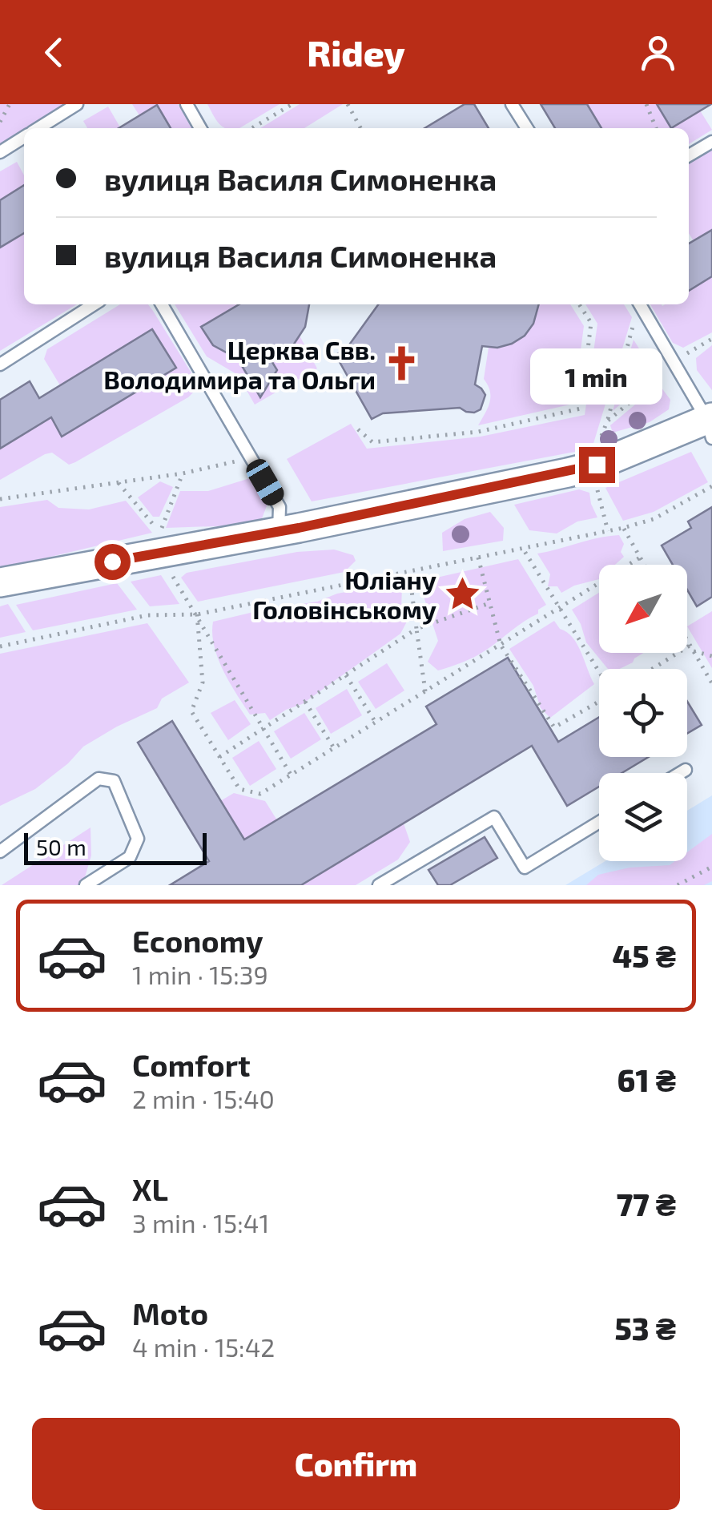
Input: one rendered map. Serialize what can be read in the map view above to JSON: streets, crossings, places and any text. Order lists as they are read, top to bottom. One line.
{"places":{"church":["Церква Свв. Володимира та Ольги"],"place":["Юліану Головінському"]},"scale_bar":"50 m","north":"bottom left","page":{"header":"Ridey","banner":["вулиця Василя Симоненка","вулиця Василя Симоненка"],"bubble":"1 min","scale":"50 m","list":[{"name":"Economy","note":"1 min · 15:39","value":"45 ₴"},{"name":"Comfort","note":"2 min · 15:40","value":"61 ₴"},{"name":"XL","note":"3 min · 15:41","value":"77 ₴"},{"name":"Moto","note":"4 min · 15:42","value":"53 ₴"}],"buttons":"Confirm"}}
